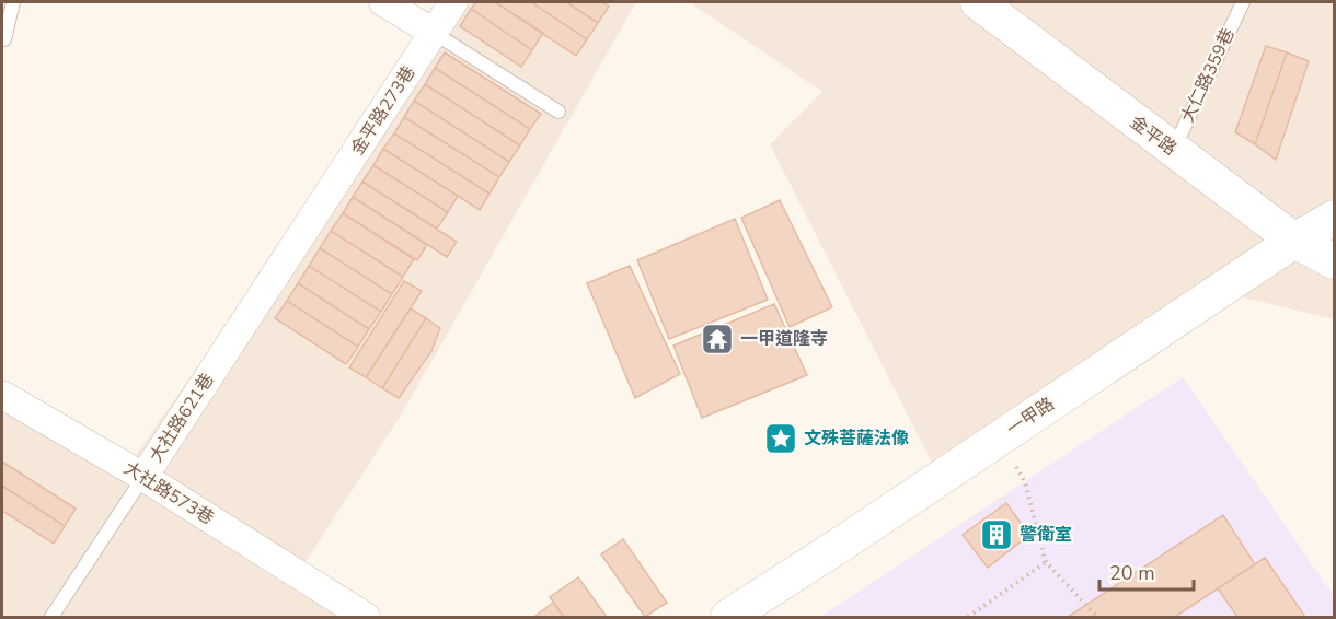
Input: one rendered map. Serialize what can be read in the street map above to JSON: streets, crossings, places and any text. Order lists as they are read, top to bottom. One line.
{"streets":{"street":["金平路273巷","金平路","一甲路","大社路621巷","大社路573巷"],"lane":["大仁路359巷"]},"crossings":[["大仁路359巷","金平路"],["金平路273巷","大社路621巷"],["金平路","一甲路"],["大社路621巷","大社路573巷"]],"places":{"temple":["一甲道隆寺"],"place":["文殊菩薩法像"],"building":["警衛室"]},"scale_bar":"20 m"}
